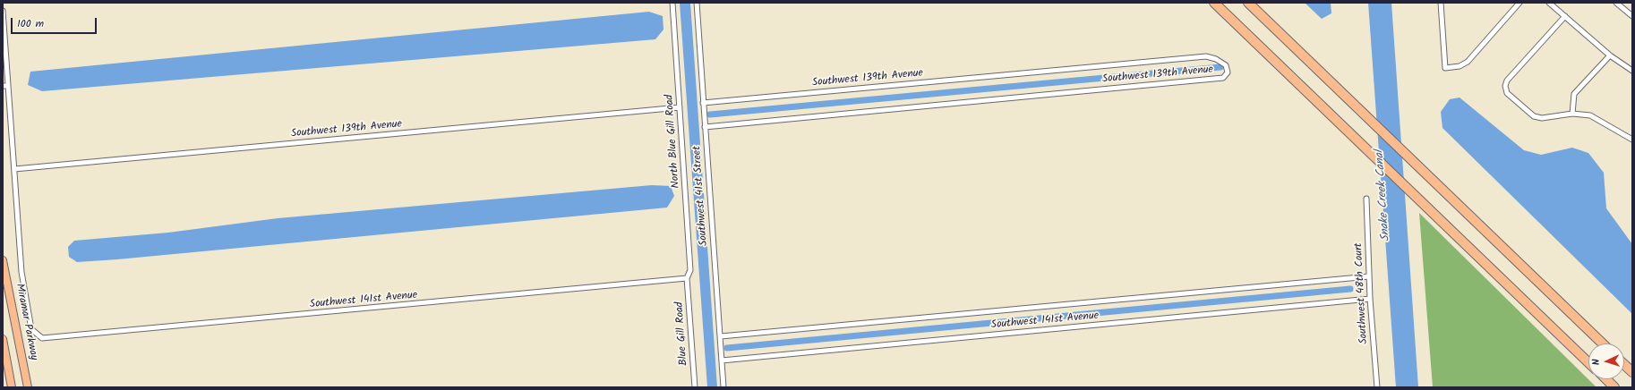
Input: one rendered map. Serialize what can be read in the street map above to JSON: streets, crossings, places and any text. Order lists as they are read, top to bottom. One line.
{"streets":{"main road":["Miramar Parkway"],"street":["Southwest 139th Avenue","North Blue Gill Road","Southwest 41st Street","Southwest 48th Court","Southwest 141st Avenue","Blue Gill Road"]},"crossings":[["Southwest 139th Avenue","North Blue Gill Road"],["Southwest 139th Avenue","Southwest 41st Street"],["Southwest 139th Avenue","Southwest 141st Avenue"],["North Blue Gill Road","Southwest 141st Avenue"],["North Blue Gill Road","Blue Gill Road"],["Southwest 41st Street","Southwest 141st Avenue"],["Southwest 48th Court","Southwest 141st Avenue"],["Southwest 141st Avenue","Blue Gill Road"]],"water":["Snake Creek Canal"],"scale_bar":"100 m","north":"left"}
